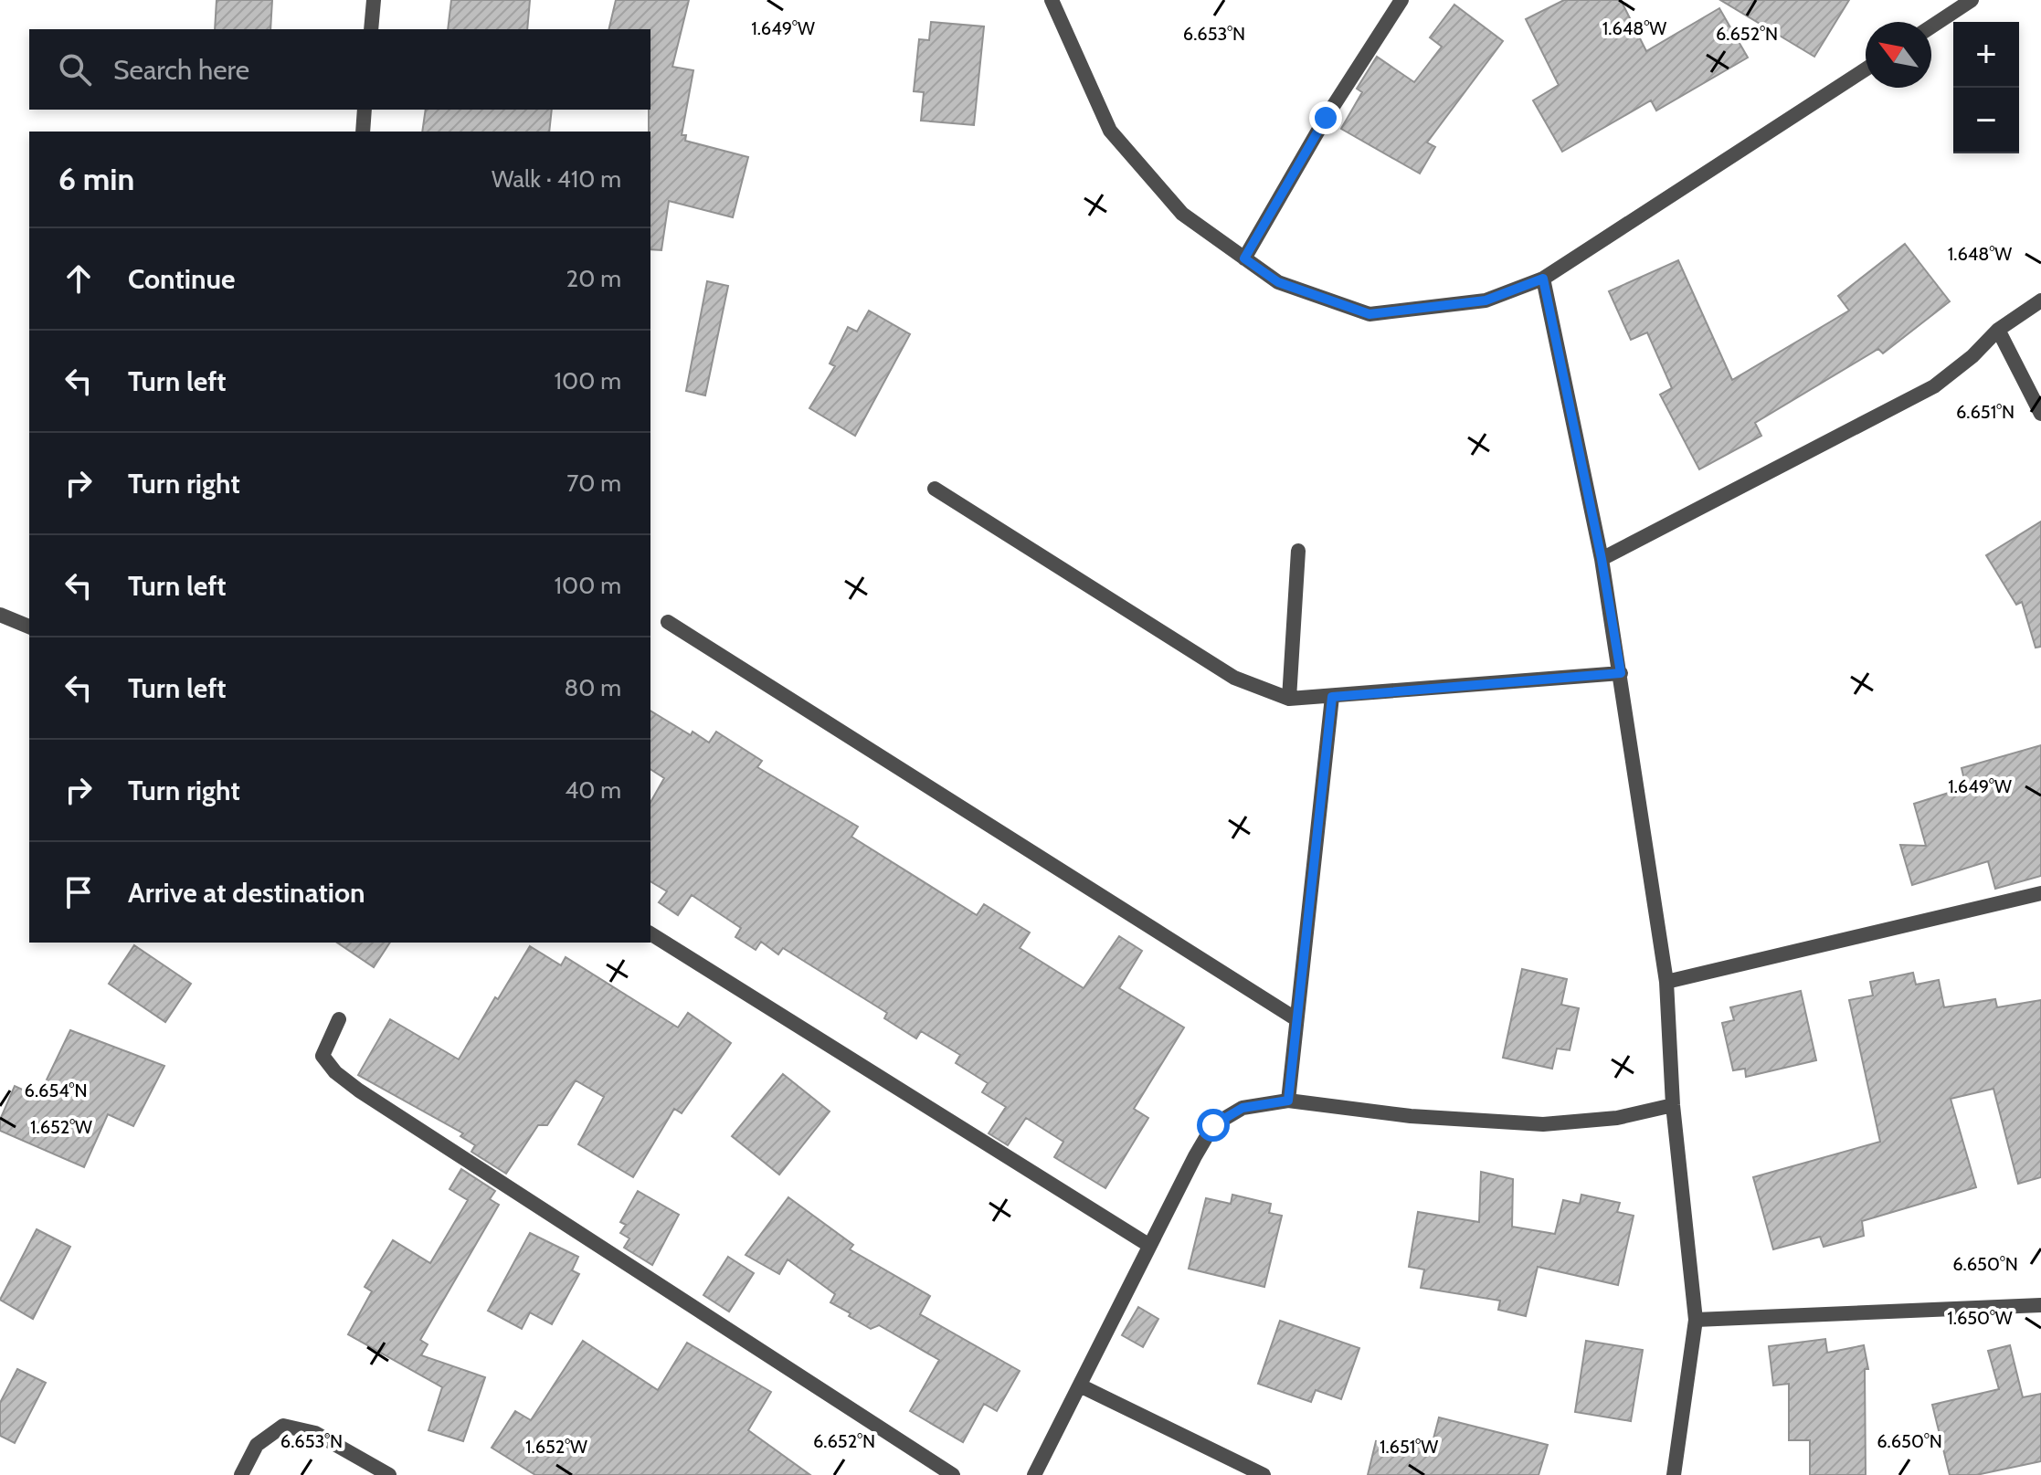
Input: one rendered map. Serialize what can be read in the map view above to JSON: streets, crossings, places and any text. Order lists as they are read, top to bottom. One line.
{"north":"top left","page":{"map_buttons":["+","−"],"search":"Search here","heading":["6 min","Walk · 410 m"],"list":[["Continue","20 m"],["Turn left","100 m"],["Turn right","70 m"],["Turn left","100 m"],["Turn left","80 m"],["Turn right","40 m"],"Arrive at destination"]},"coordinates":["1.649°W","1.648°W","6.653°N","6.652°N","6.651°N","6.654°N","1.652°W","6.650°N","1.650°W","1.651°W"]}
